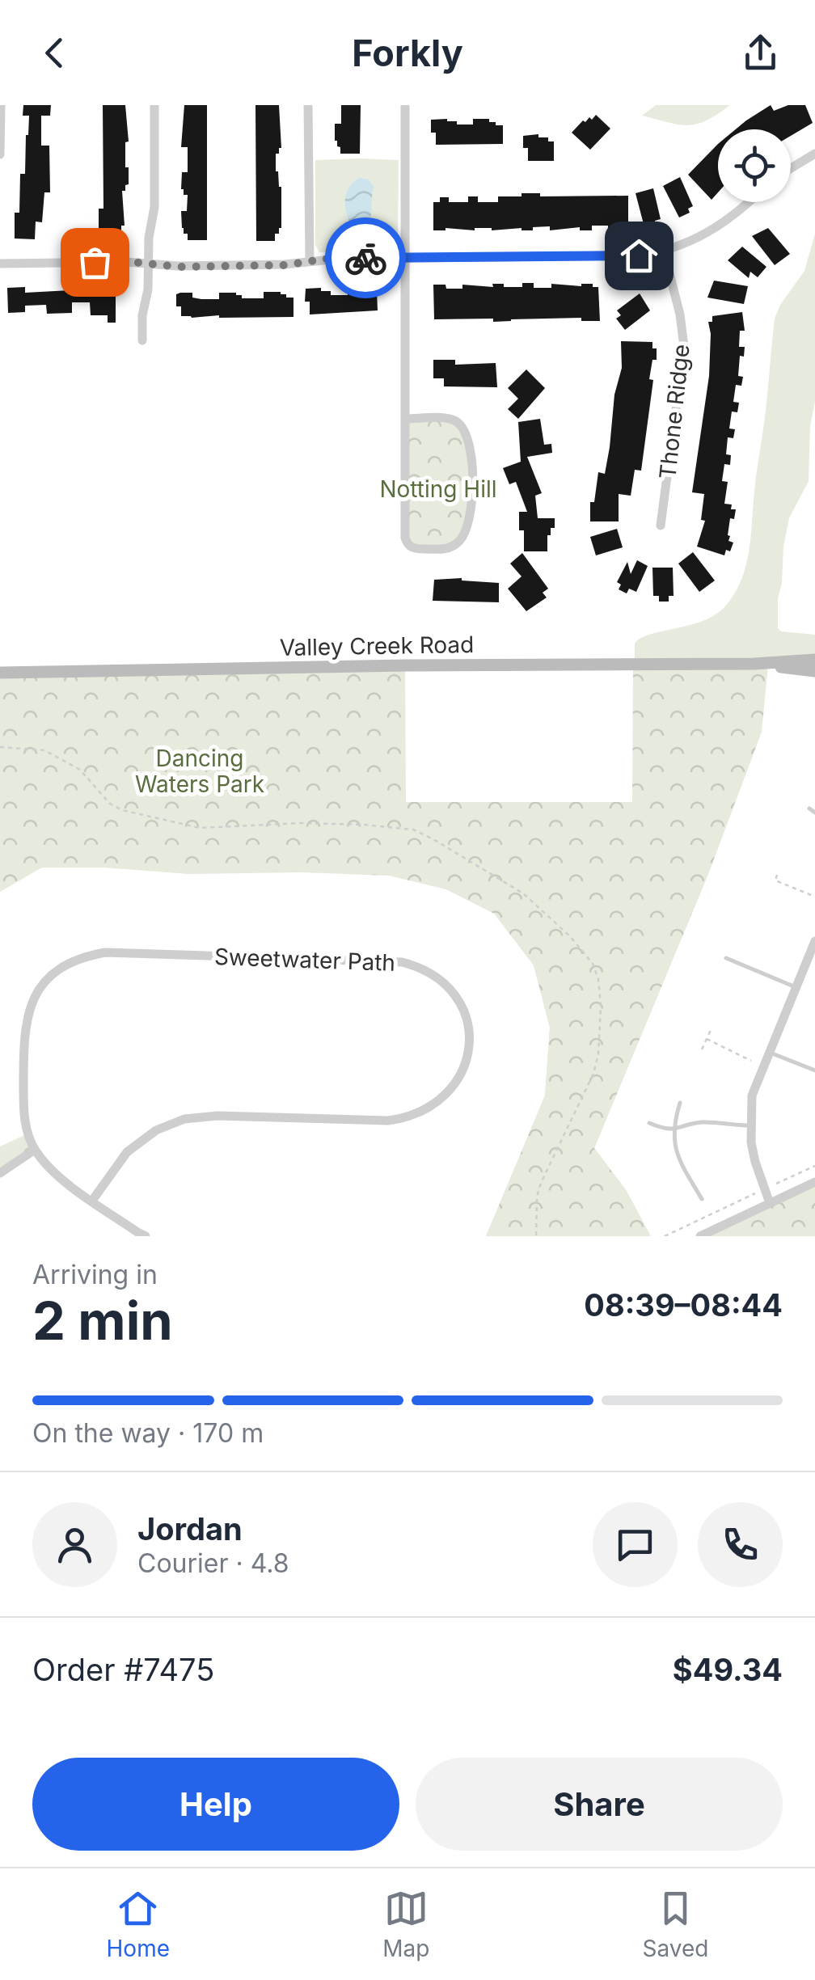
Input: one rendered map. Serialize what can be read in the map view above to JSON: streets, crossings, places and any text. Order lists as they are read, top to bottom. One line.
{"streets":{"main road":["Valley Creek Road"],"street":["Thone Ridge","Sweetwater Path"]},"parks":["Notting Hill","Dancing Waters Park"],"page":{"header":"Forkly","heading":["2 min","Arriving in","08:39–08:44"],"panel":["Jordan","Courier · 4.8","Order #7475","$49.34"],"bar":"On the way · 170 m","buttons":["Help","Share"],"tabs":["Home","Map","Saved"]}}
